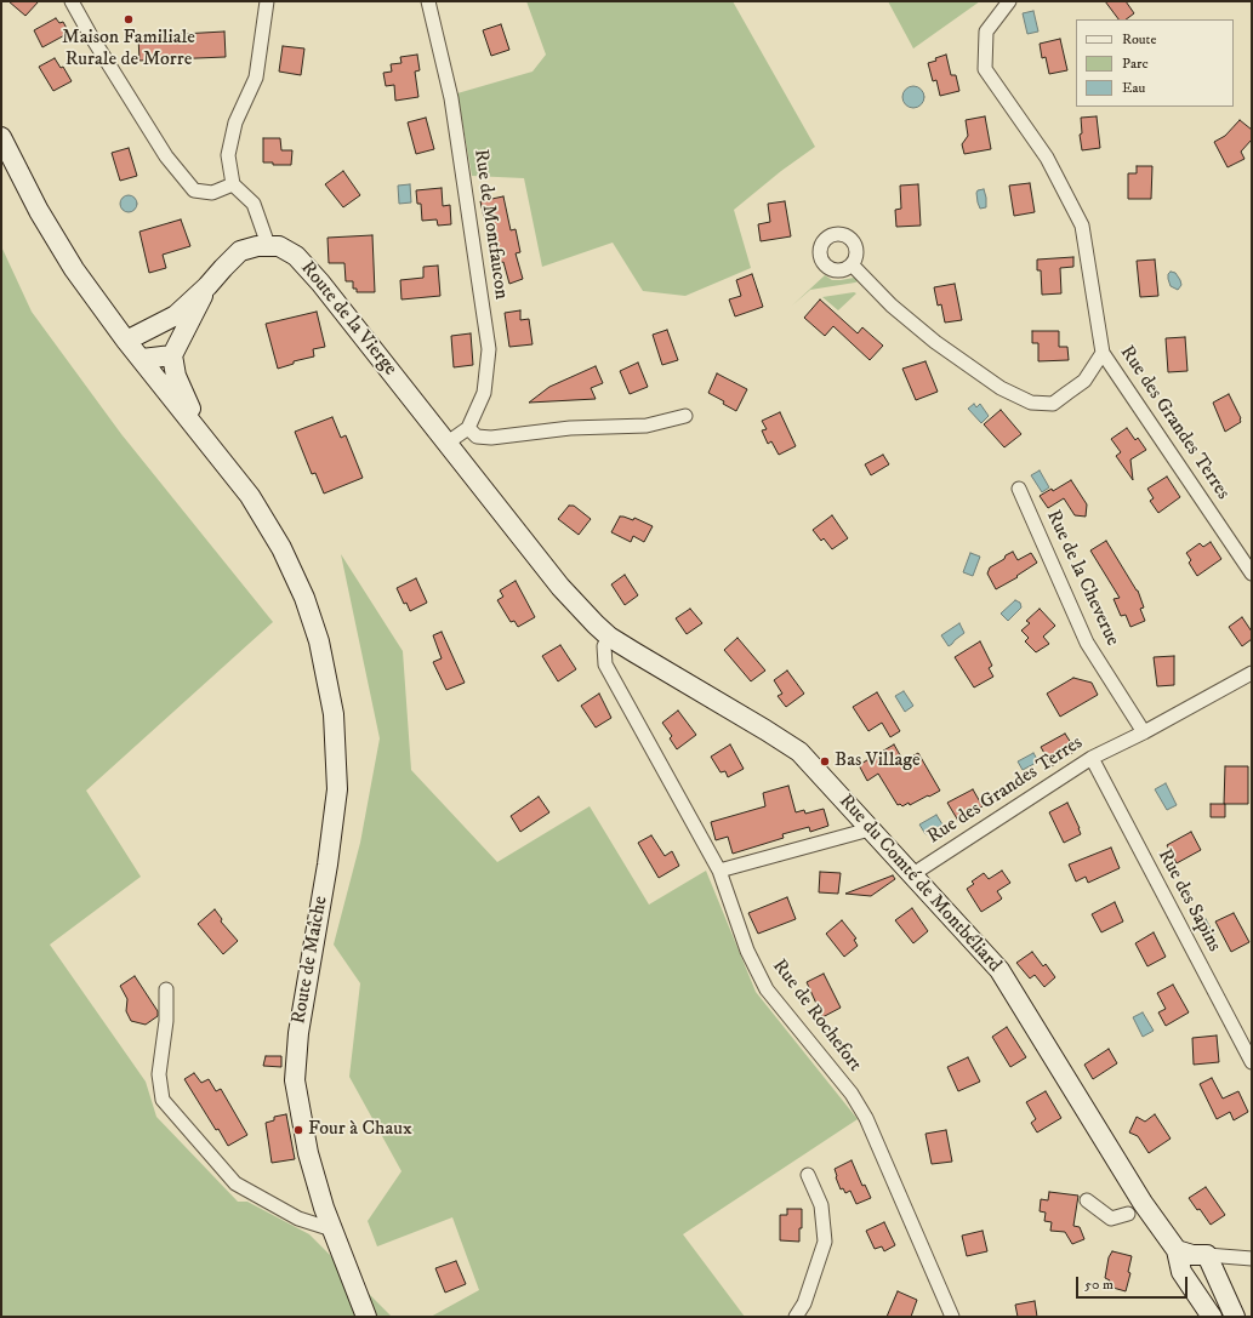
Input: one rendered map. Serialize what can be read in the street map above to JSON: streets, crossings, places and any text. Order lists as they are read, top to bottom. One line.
{"streets":{"street":["Rue de Montfaucon","Route de la Vierge","Rue des Grandes Terres","Rue de la Cheverue","Rue du Comté de Montbéliard","Rue des Sapins","Route de Maîche","Rue de Rochefort"]},"crossings":[["Route de la Vierge","Rue du Comté de Montbéliard"],["Rue des Grandes Terres","Rue de la Cheverue"],["Rue des Grandes Terres","Rue du Comté de Montbéliard"],["Rue des Grandes Terres","Rue des Sapins"],["Rue du Comté de Montbéliard","Rue de Rochefort"]],"places":["Maison Familiale Rurale de Morre","Bas Village","Four à Chaux"],"legend":["Route","Parc","Eau"],"scale_bar":"50 m"}
